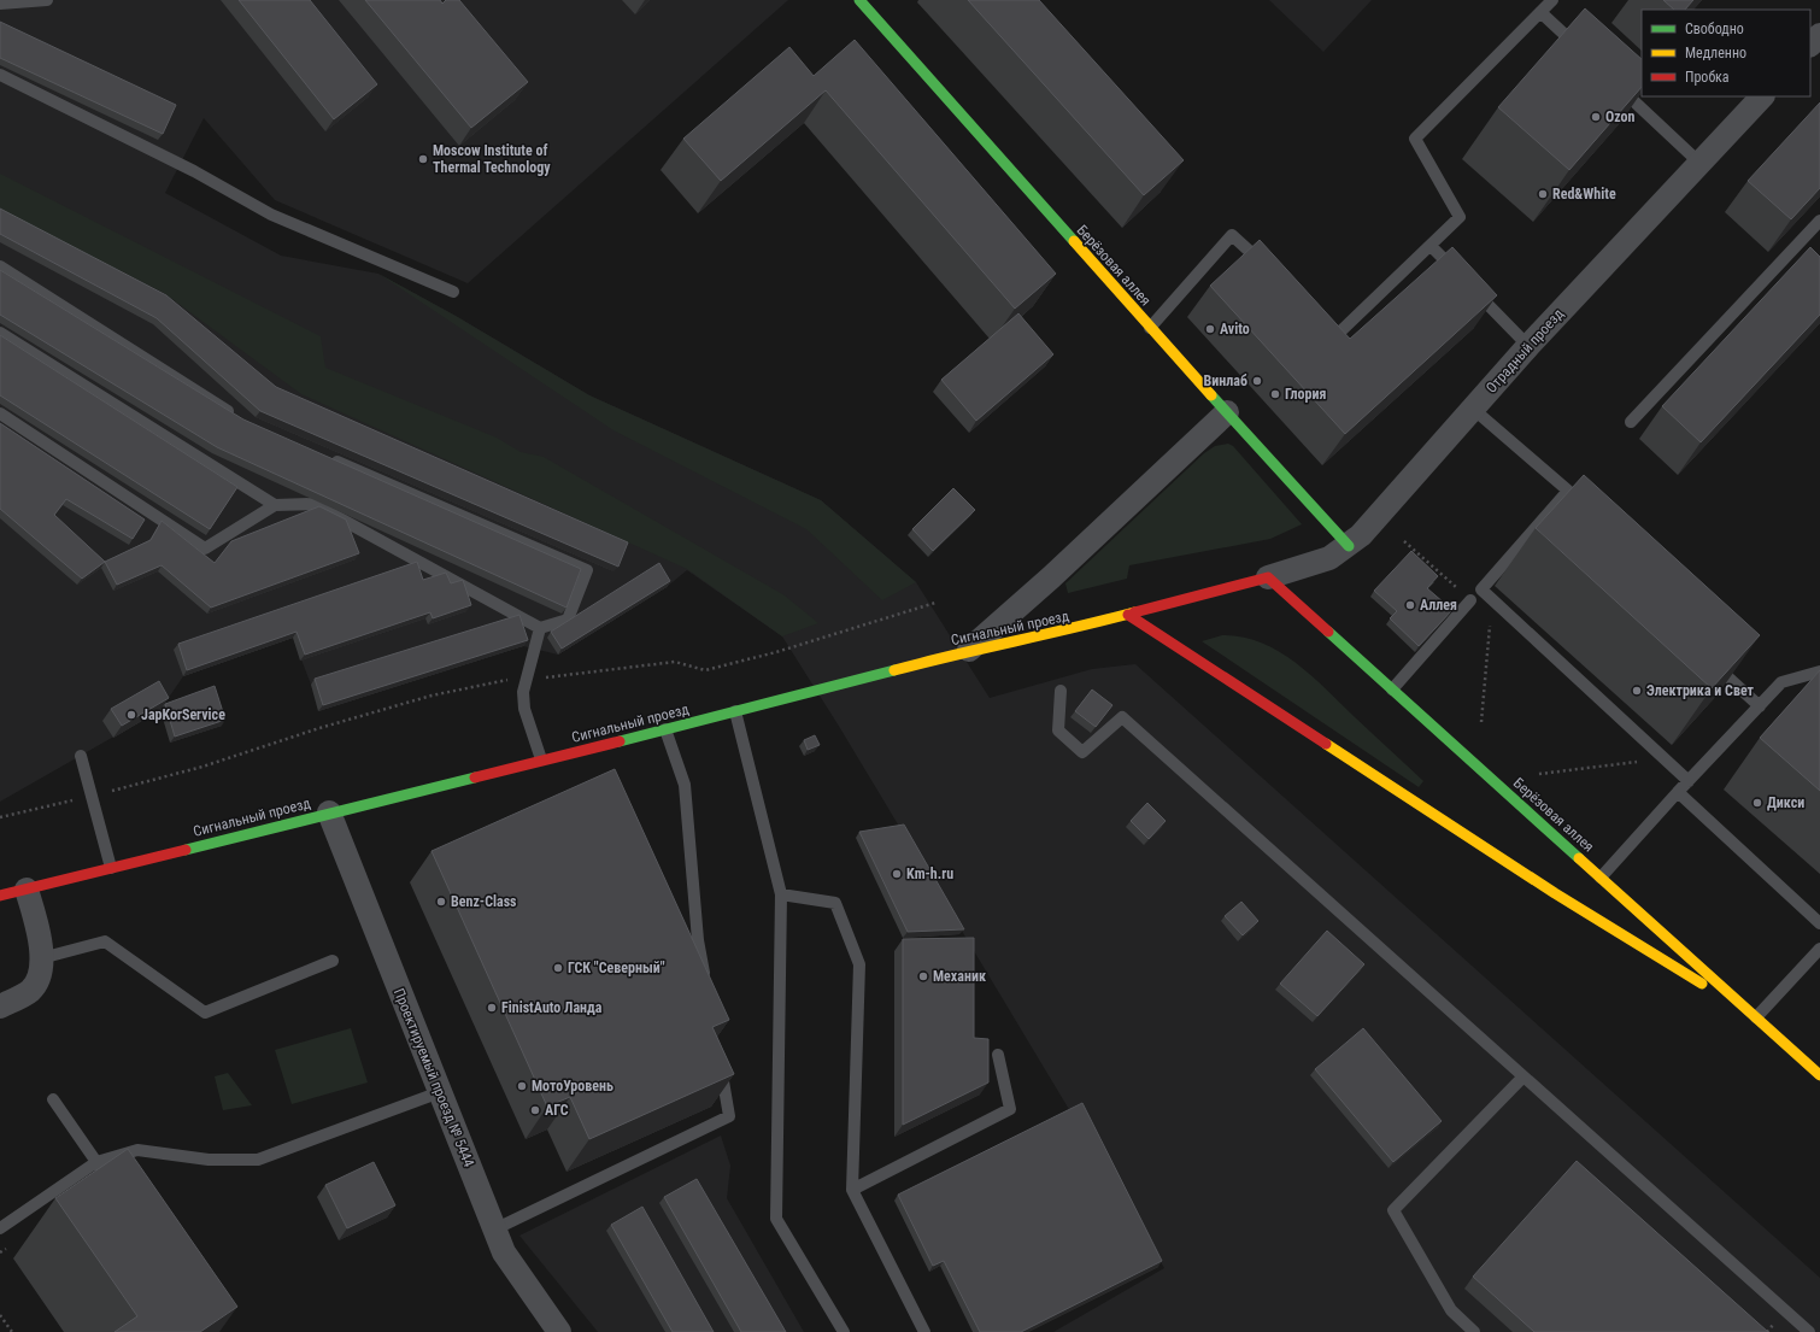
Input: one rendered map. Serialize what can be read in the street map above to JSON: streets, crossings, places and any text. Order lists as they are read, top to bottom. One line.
{"streets":{"main road":["Берёзовая аллея","Сигнальный проезд"],"street":["Отрадный проезд","Проектируемый проезд № 5444"]},"crossings":[["Берёзовая аллея","Отрадный проезд"],["Берёзовая аллея","Сигнальный проезд"],["Отрадный проезд","Сигнальный проезд"],["Сигнальный проезд","Проектируемый проезд № 5444"]],"places":["Ozon","Moscow Institute of Thermal Technology","Red&White","Avito","Винлаб","Глория","Аллея","Электрика и Свет","JapKorService","Дикси","Km-h.ru","Benz-Class","ГСК \"Северный\"","Механик","FinistAuto Ланда","МотоУровень","АГС"],"legend":["Свободно","Медленно","Пробка"]}
